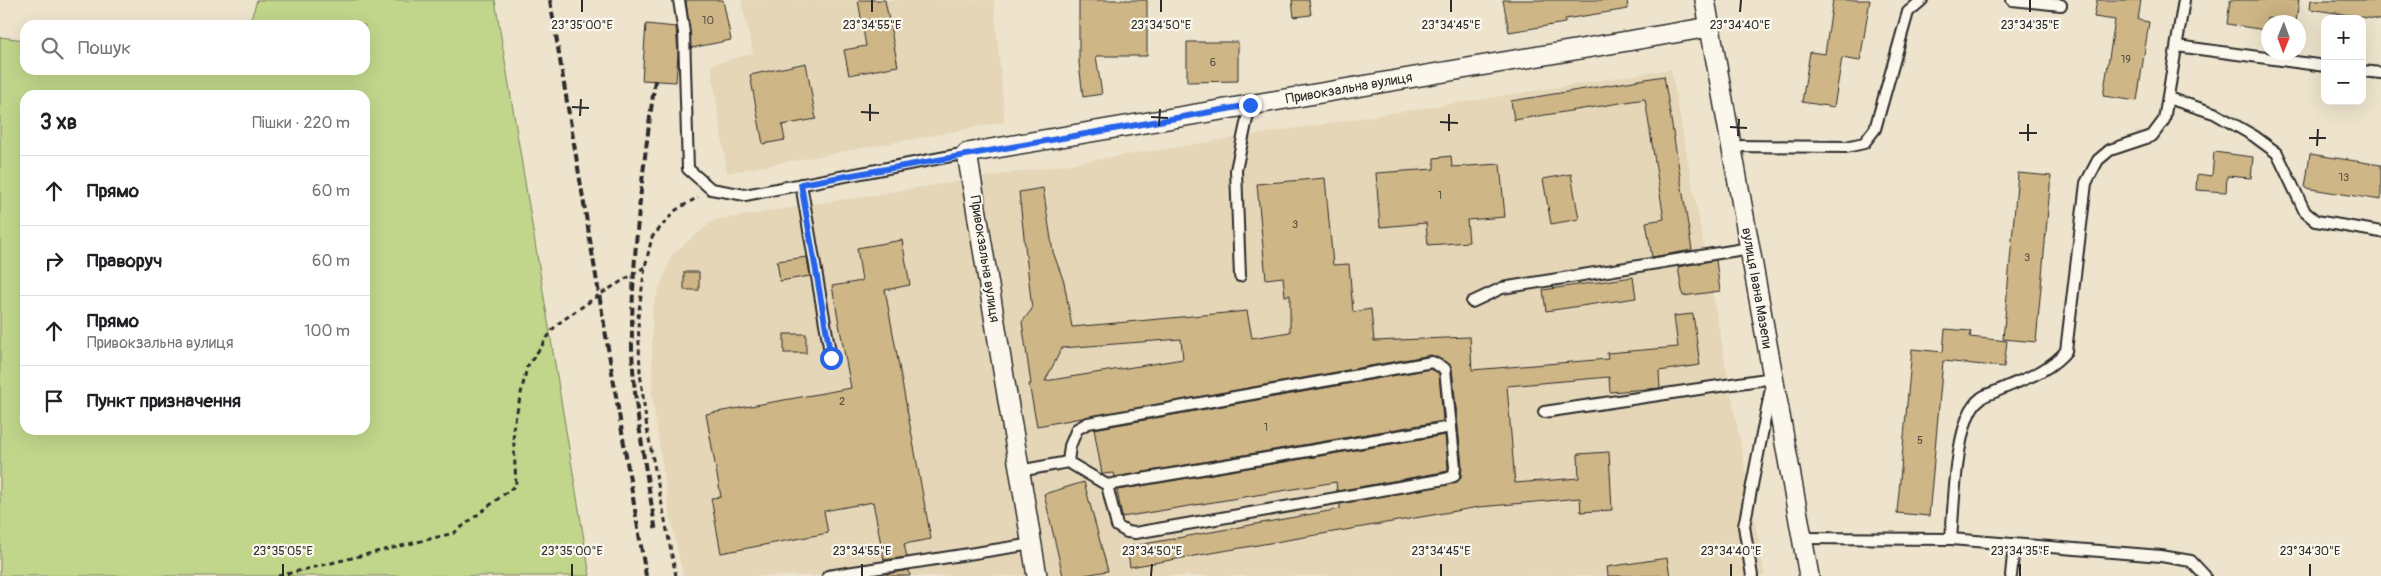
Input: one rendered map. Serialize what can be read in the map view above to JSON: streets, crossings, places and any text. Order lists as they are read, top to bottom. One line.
{"streets":{"street":["Привокзальна вулиця","вулиця Івана Мазепи"]},"crossings":[["Привокзальна вулиця","вулиця Івана Мазепи"]],"house_numbers":["10","19","6","13","1","3","3","2","1","5"],"north":"bottom","page":{"map_buttons":["+","−"],"search":"Пошук","heading":["3 хв","Пішки · 220 m"],"list":[["Прямо","60 m"],["Праворуч","60 m"],["Прямо","Привокзальна вулиця","100 m"],"Пункт призначення"]},"coordinates":["23°35'00\"E","23°34'55\"E","23°34'50\"E","23°34'45\"E","23°34'40\"E","23°34'35\"E","23°35'05\"E","23°34'30\"E"]}
